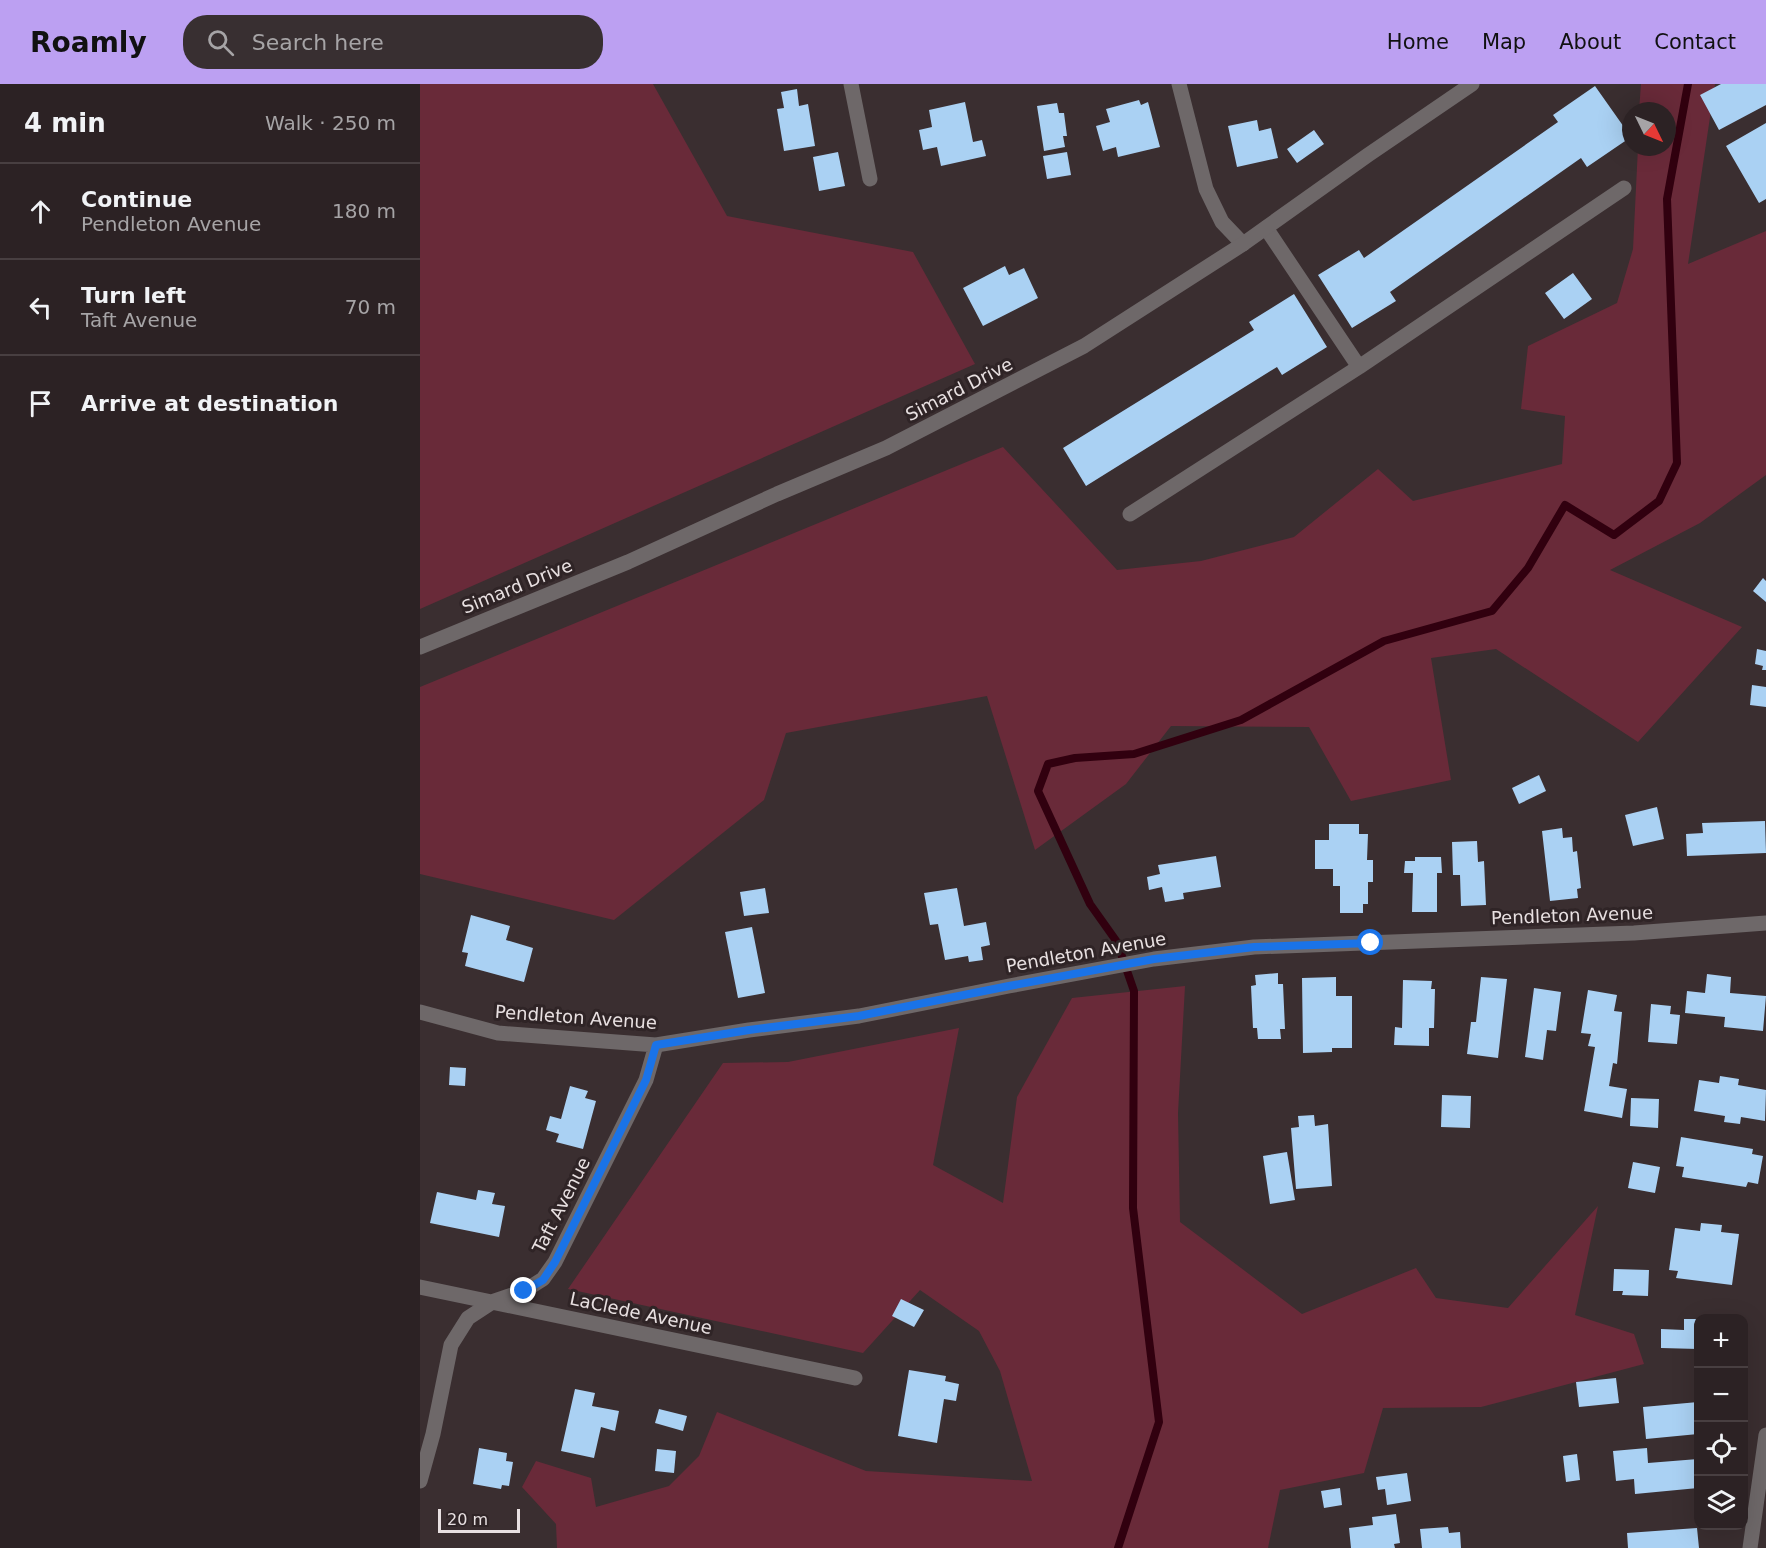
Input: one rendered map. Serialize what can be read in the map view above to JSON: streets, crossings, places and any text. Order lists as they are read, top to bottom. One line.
{"streets":{"street":["Simard Drive","Pendleton Avenue","Taft Avenue","LaClede Avenue"]},"crossings":[["Pendleton Avenue","Taft Avenue"],["Taft Avenue","LaClede Avenue"]],"scale_bar":"20 m","north":"bottom right","page":{"header":"Roamly","search":"Search here","nav":["Home","Map","About","Contact"],"heading":["4 min","Walk · 250 m"],"list":[["Continue","Pendleton Avenue","180 m"],["Turn left","Taft Avenue","70 m"],"Arrive at destination"],"map_buttons":["+","−"],"scale":"20 m"}}
